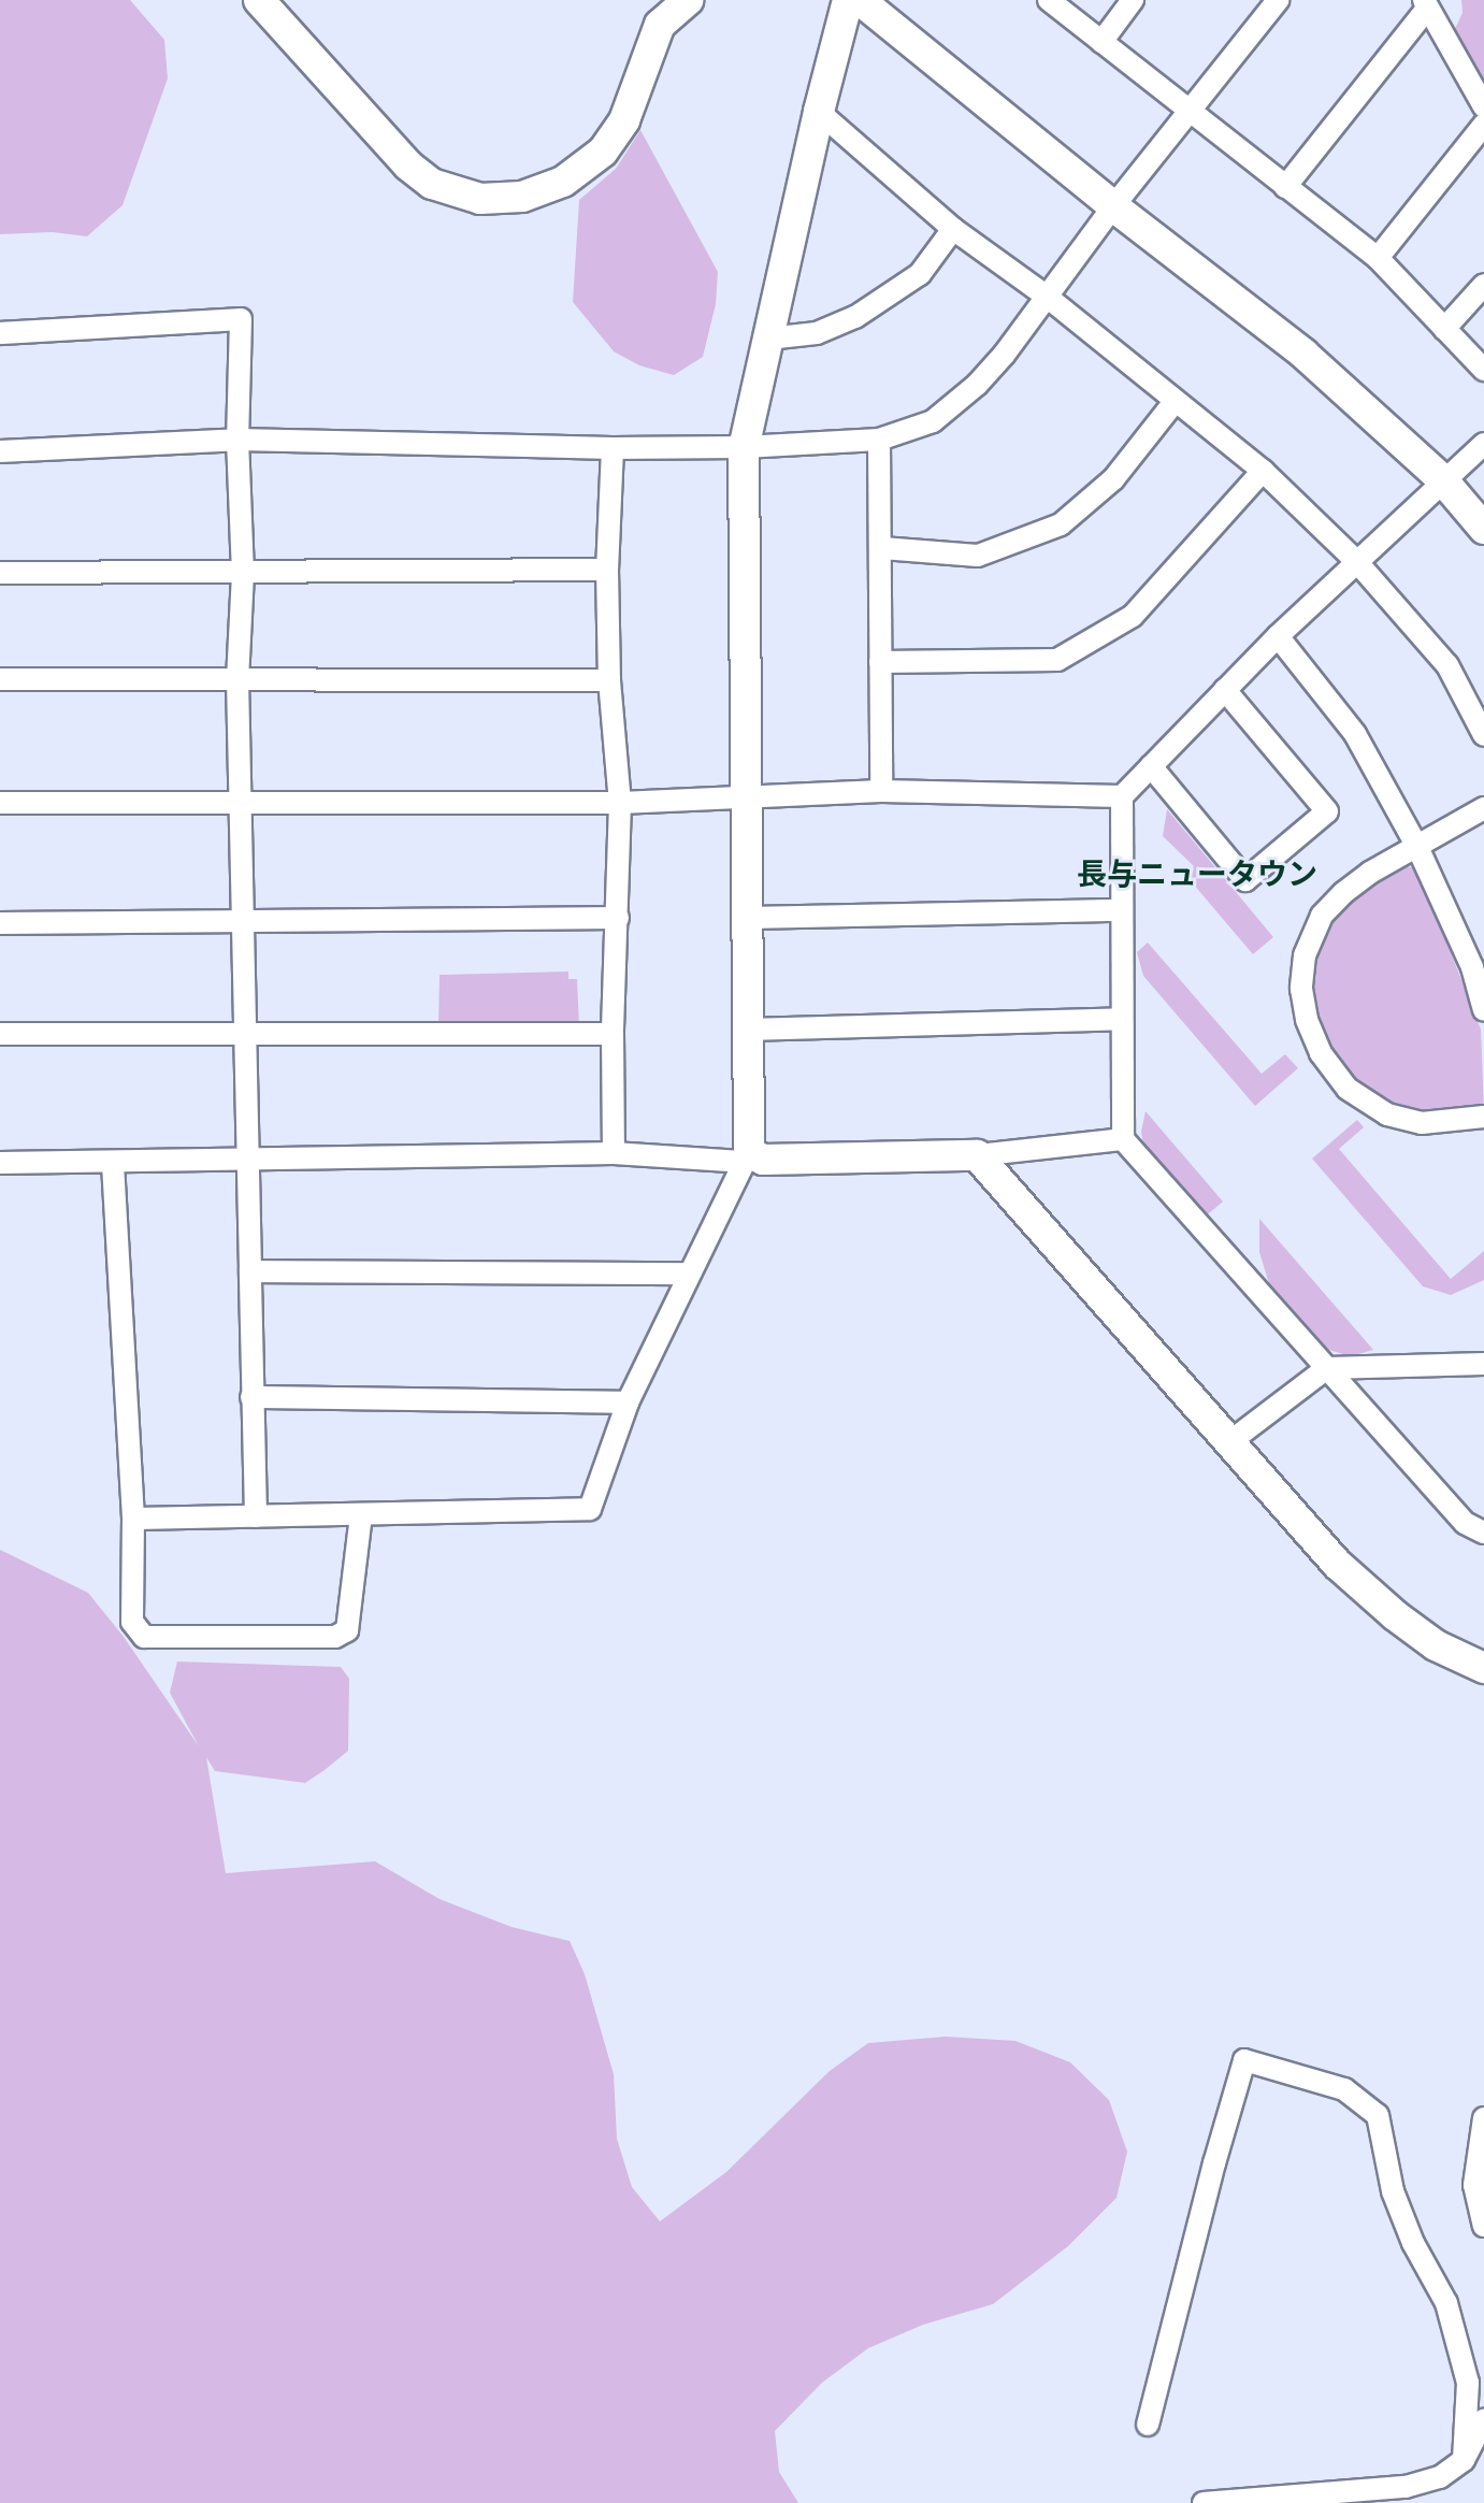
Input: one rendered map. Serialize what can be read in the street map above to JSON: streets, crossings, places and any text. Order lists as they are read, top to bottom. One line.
{"districts":["長与ニュータウン"]}
